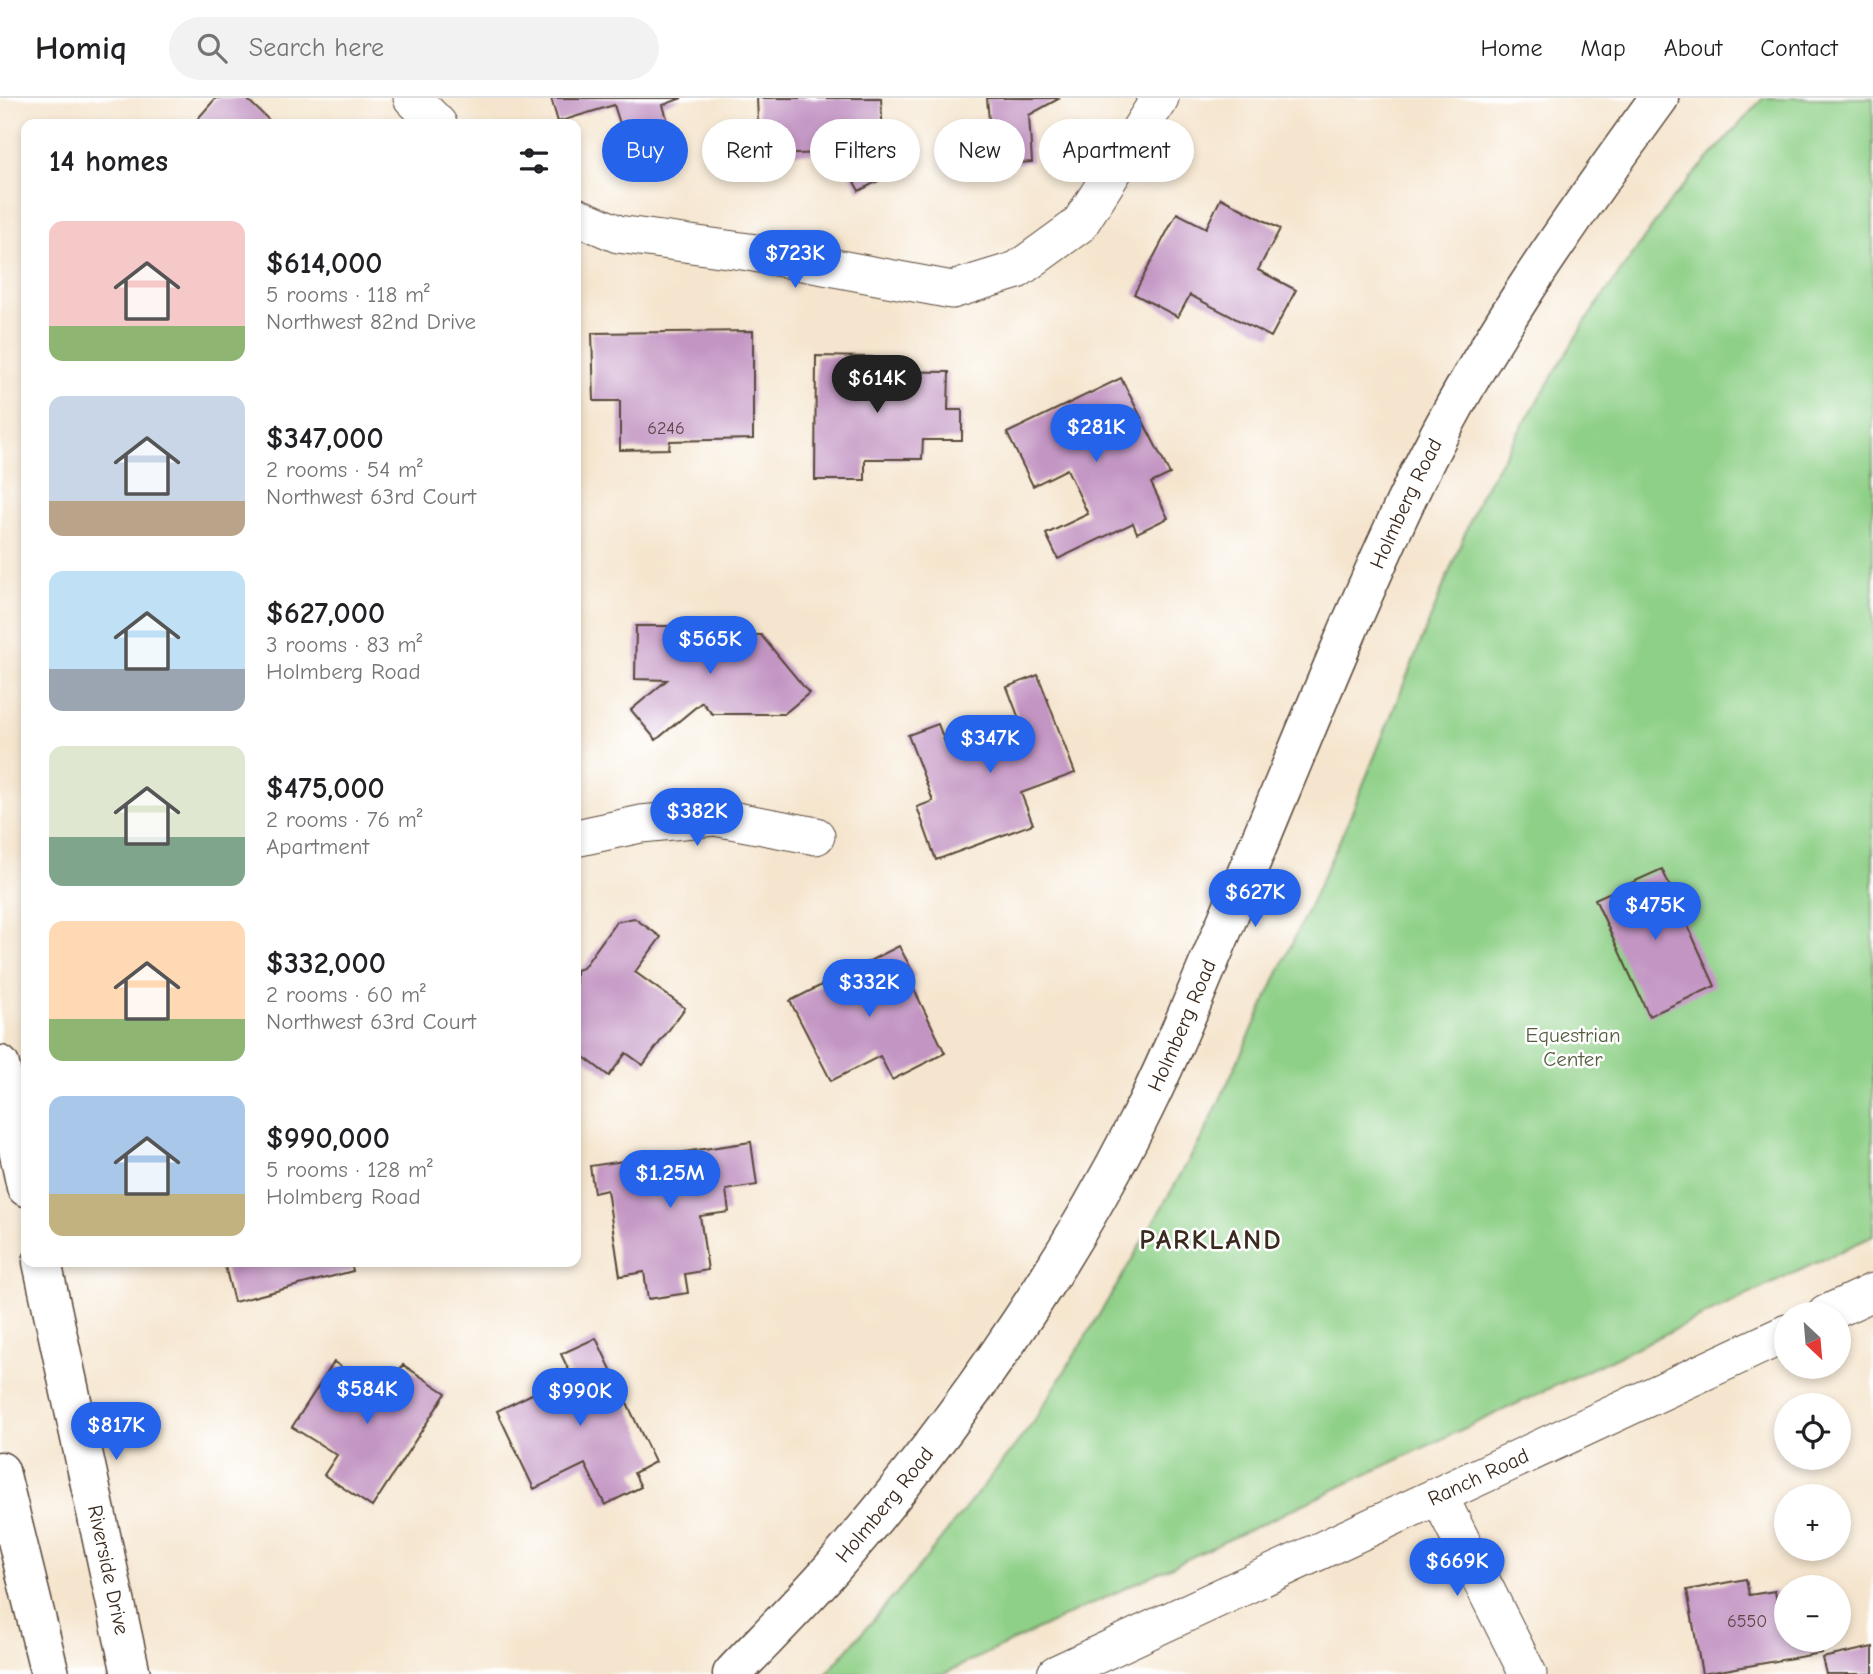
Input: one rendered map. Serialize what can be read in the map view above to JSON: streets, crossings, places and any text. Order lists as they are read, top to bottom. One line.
{"streets":{"street":["Holmberg Road","Ranch Road","Riverside Drive"]},"districts":["PARKLAND"],"parks":["Equestrian Center"],"house_numbers":["6246","6550"],"north":"bottom right","page":{"header":"Homiq","search":"Search here","nav":["Home","Map","About","Contact"],"chip":["Buy","Rent","Filters","New","Apartment"],"heading":"14 homes","list":[{"name":"$614,000","note":"5 rooms · 118 m² · Northwest 82nd Drive"},{"name":"$347,000","note":"2 rooms · 54 m² · Northwest 63rd Court"},{"name":"$627,000","note":"3 rooms · 83 m² · Holmberg Road"},{"name":"$475,000","note":"2 rooms · 76 m² · Apartment"},{"name":"$332,000","note":"2 rooms · 60 m² · Northwest 63rd Court"},{"name":"$990,000","note":"5 rooms · 128 m² · Holmberg Road"}],"price":["$723K","$614K","$281K","$565K","$347K","$382K","$627K","$475K","$332K","$1.25M","$584K","$990K","$817K","$669K"],"map_buttons":["+","−"]}}
